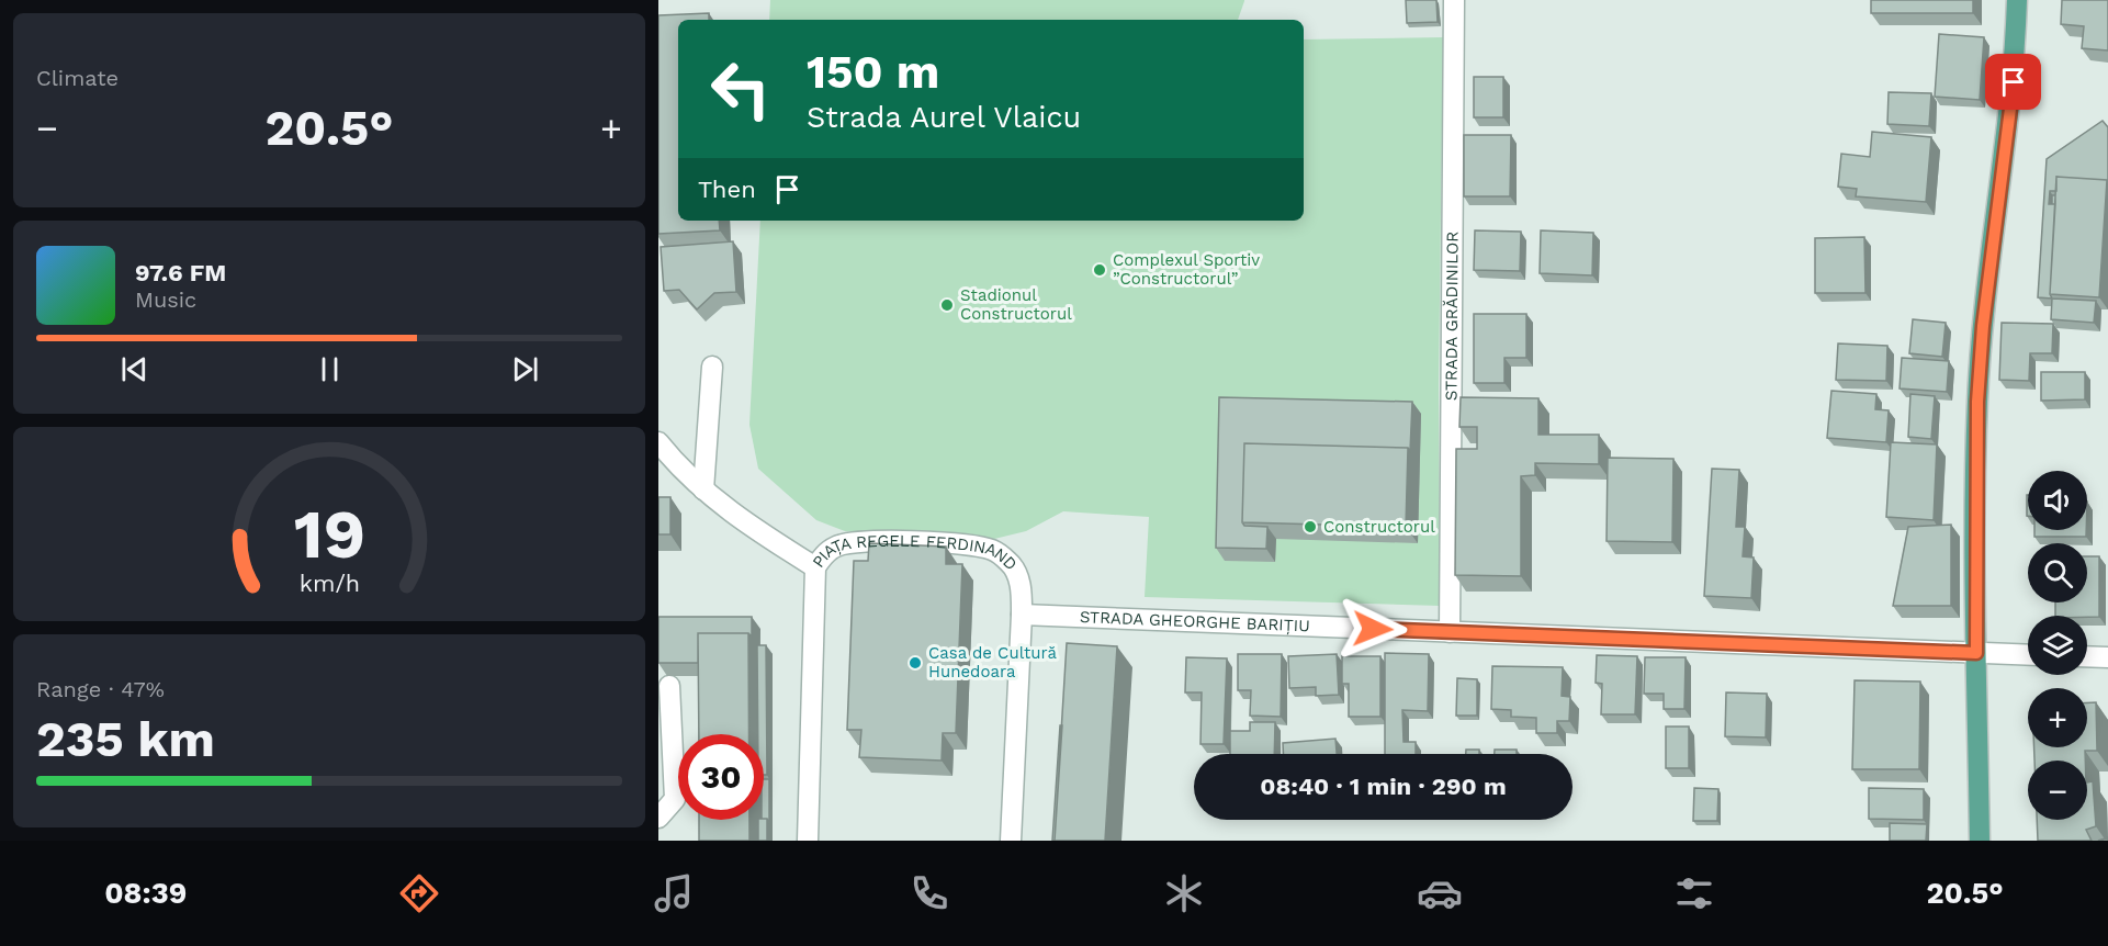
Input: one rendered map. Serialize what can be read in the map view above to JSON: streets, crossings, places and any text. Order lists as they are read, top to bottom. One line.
{"streets":{"street":["STRADA GRĂDINILOR","PIAȚA REGELE FERDINAND","STRADA GHEORGHE BARIȚIU"]},"crossings":[["STRADA GRĂDINILOR","STRADA GHEORGHE BARIȚIU"],["PIAȚA REGELE FERDINAND","STRADA GHEORGHE BARIȚIU"]],"places":["Complexul Sportiv ”Constructorul”","Stadionul Constructorul","Constructorul","Casa de Cultură Hunedoara"],"page":{"tile":["Climate",["Range · 47%","235 km"]],"turn":["150 m","Strada Aurel Vlaicu"],"heat":["−","20.5°","+"],"then":"Then","song":["97.6 FM","Music"],"map_buttons":["+","−"],"limit":"30","trip":"08:40 · 1 min · 290 m","tabs":["08:39","20.5°"],"gauge":["19","km/h"]}}
